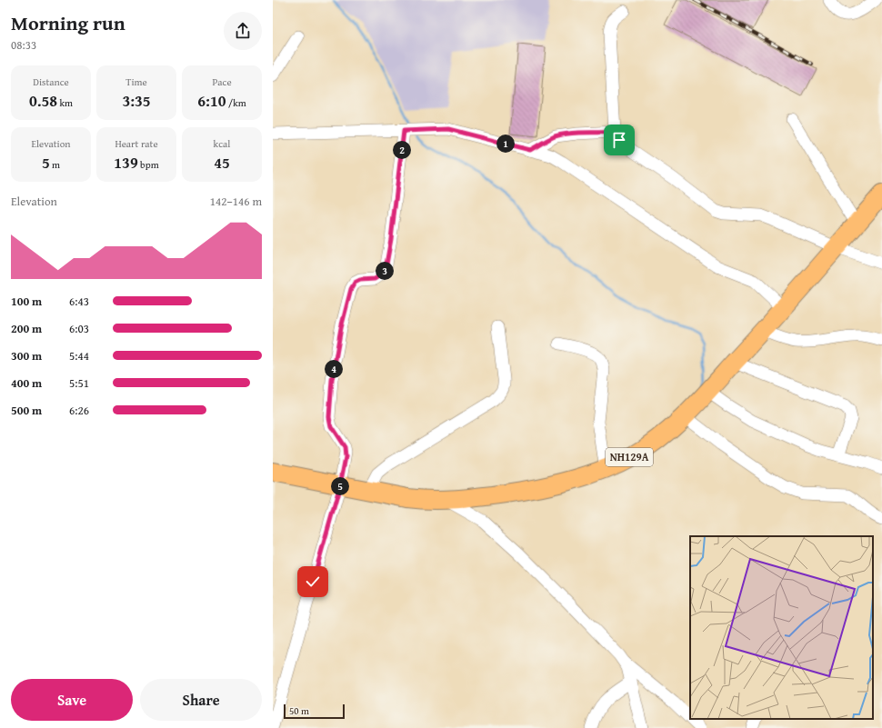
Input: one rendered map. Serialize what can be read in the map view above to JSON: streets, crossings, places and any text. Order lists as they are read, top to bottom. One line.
{"streets":{"highway":["NH129A"]},"scale_bar":"50 m","page":{"heading":["Morning run","08:33"],"stats":[["Distance","0.58 km"],["Time","3:35"],["Pace","6:10 /km"],["Elevation","5 m"],["Heart rate","139 bpm"],["kcal","45"]],"pins":["1","2","3","4","5"],"chart":["Elevation","142–146 m"],"list":[{"name":"100 m","note":"6:43"},{"name":"200 m","note":"6:03"},{"name":"300 m","note":"5:44"},{"name":"400 m","note":"5:51"},{"name":"500 m","note":"6:26"}],"buttons":["Save","Share"],"scale":"50 m"}}
